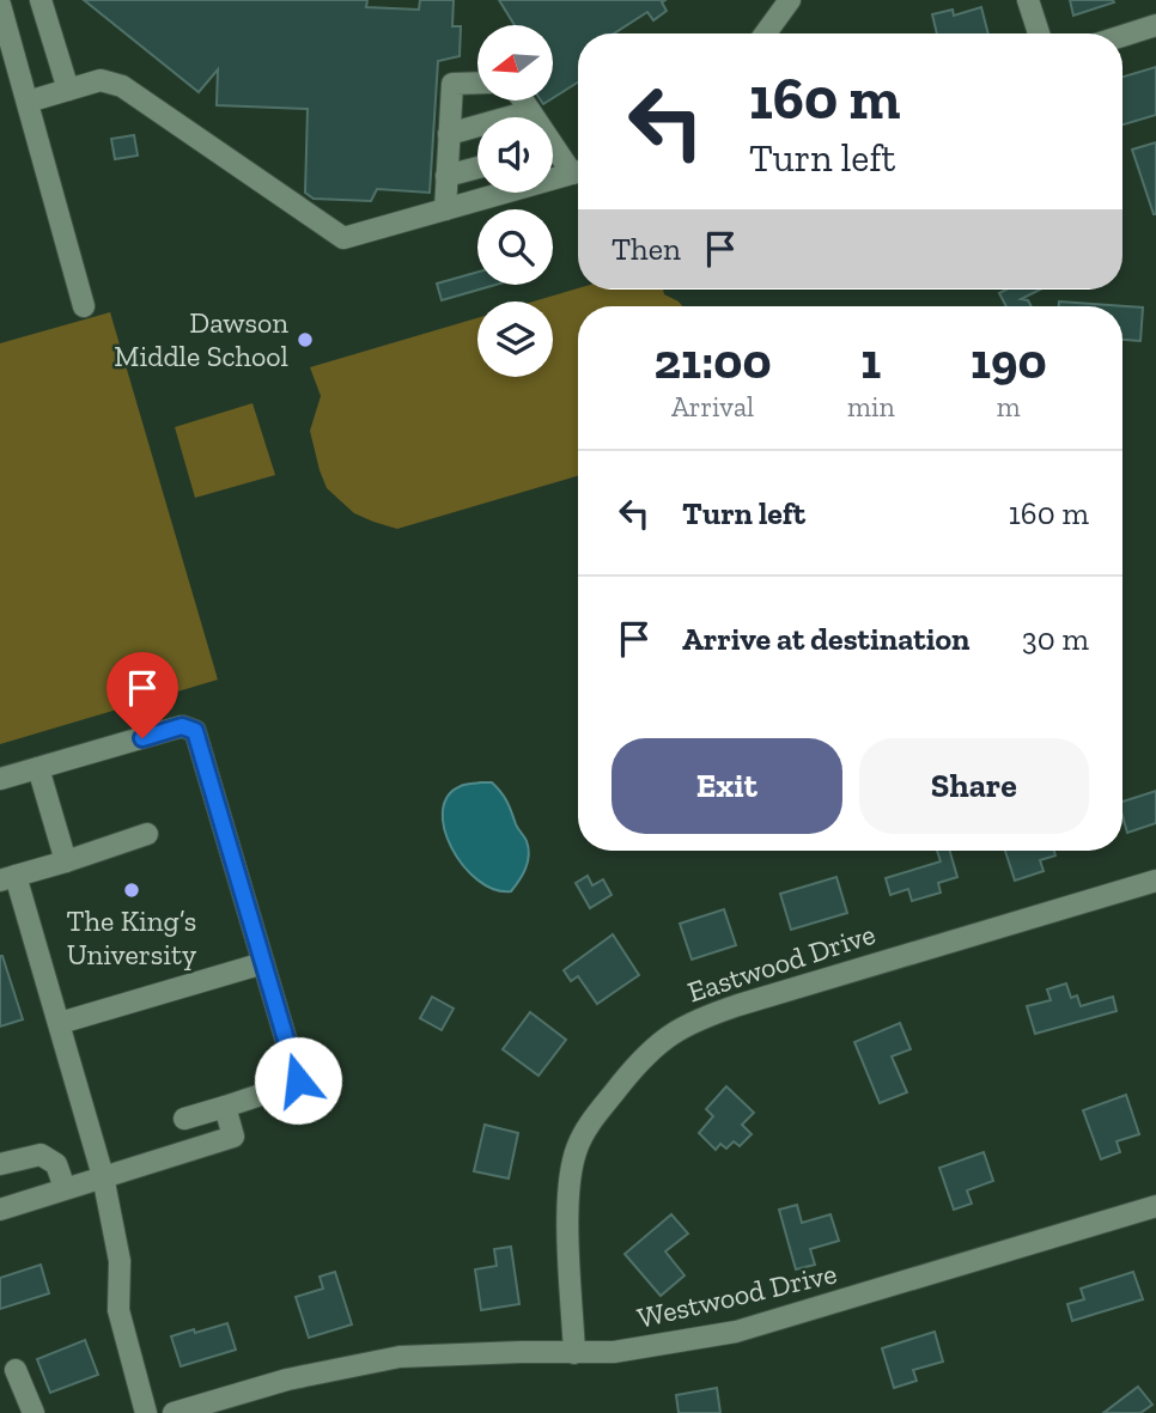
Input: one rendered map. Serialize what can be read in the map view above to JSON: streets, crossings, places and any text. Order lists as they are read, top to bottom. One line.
{"streets":{"street":["Eastwood Drive","Westwood Drive"]},"crossings":[["Eastwood Drive","Westwood Drive"]],"places":["Dawson Middle School","The King’s University"],"north":"left","page":{"turn":["160 m","Turn left"],"then":"Then","eta":["21:00","Arrival","1","min","190","m"],"list":[{"name":"Turn left","value":"160 m"},{"name":"Arrive at destination","value":"30 m"}],"buttons":["Exit","Share"]}}
